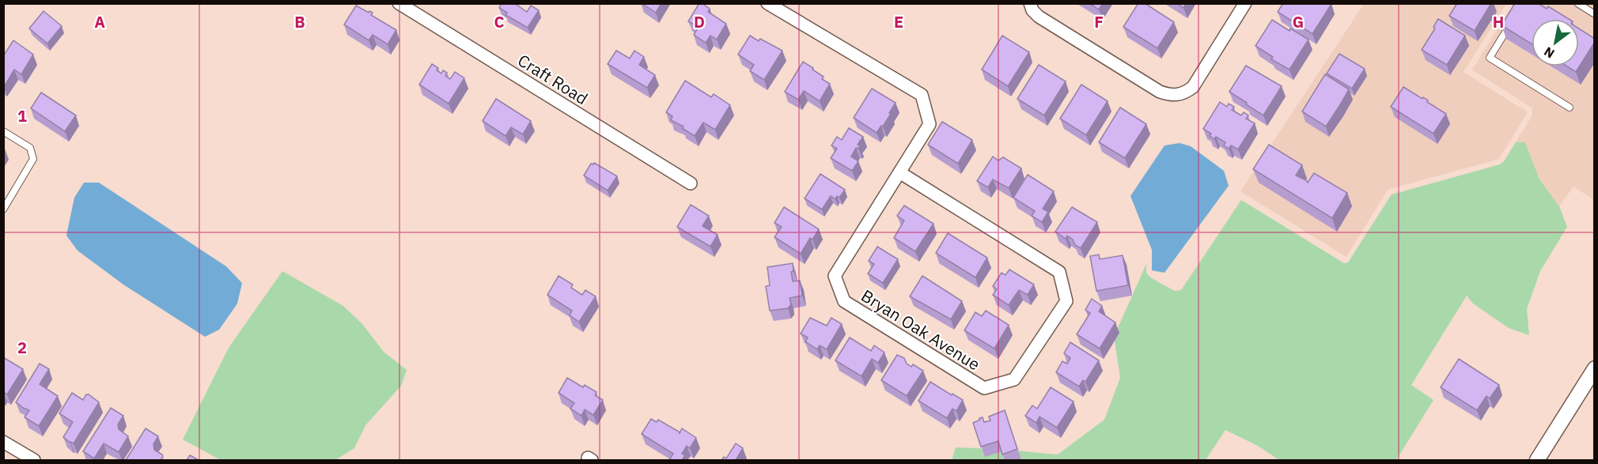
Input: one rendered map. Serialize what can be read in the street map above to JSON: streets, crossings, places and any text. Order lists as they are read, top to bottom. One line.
{"streets":{"street":["Craft Road","Bryan Oak Avenue"]},"north":"bottom left","grid":{"columns":["A","B","C","D","E","F","G","H"],"rows":["1","2"]}}
